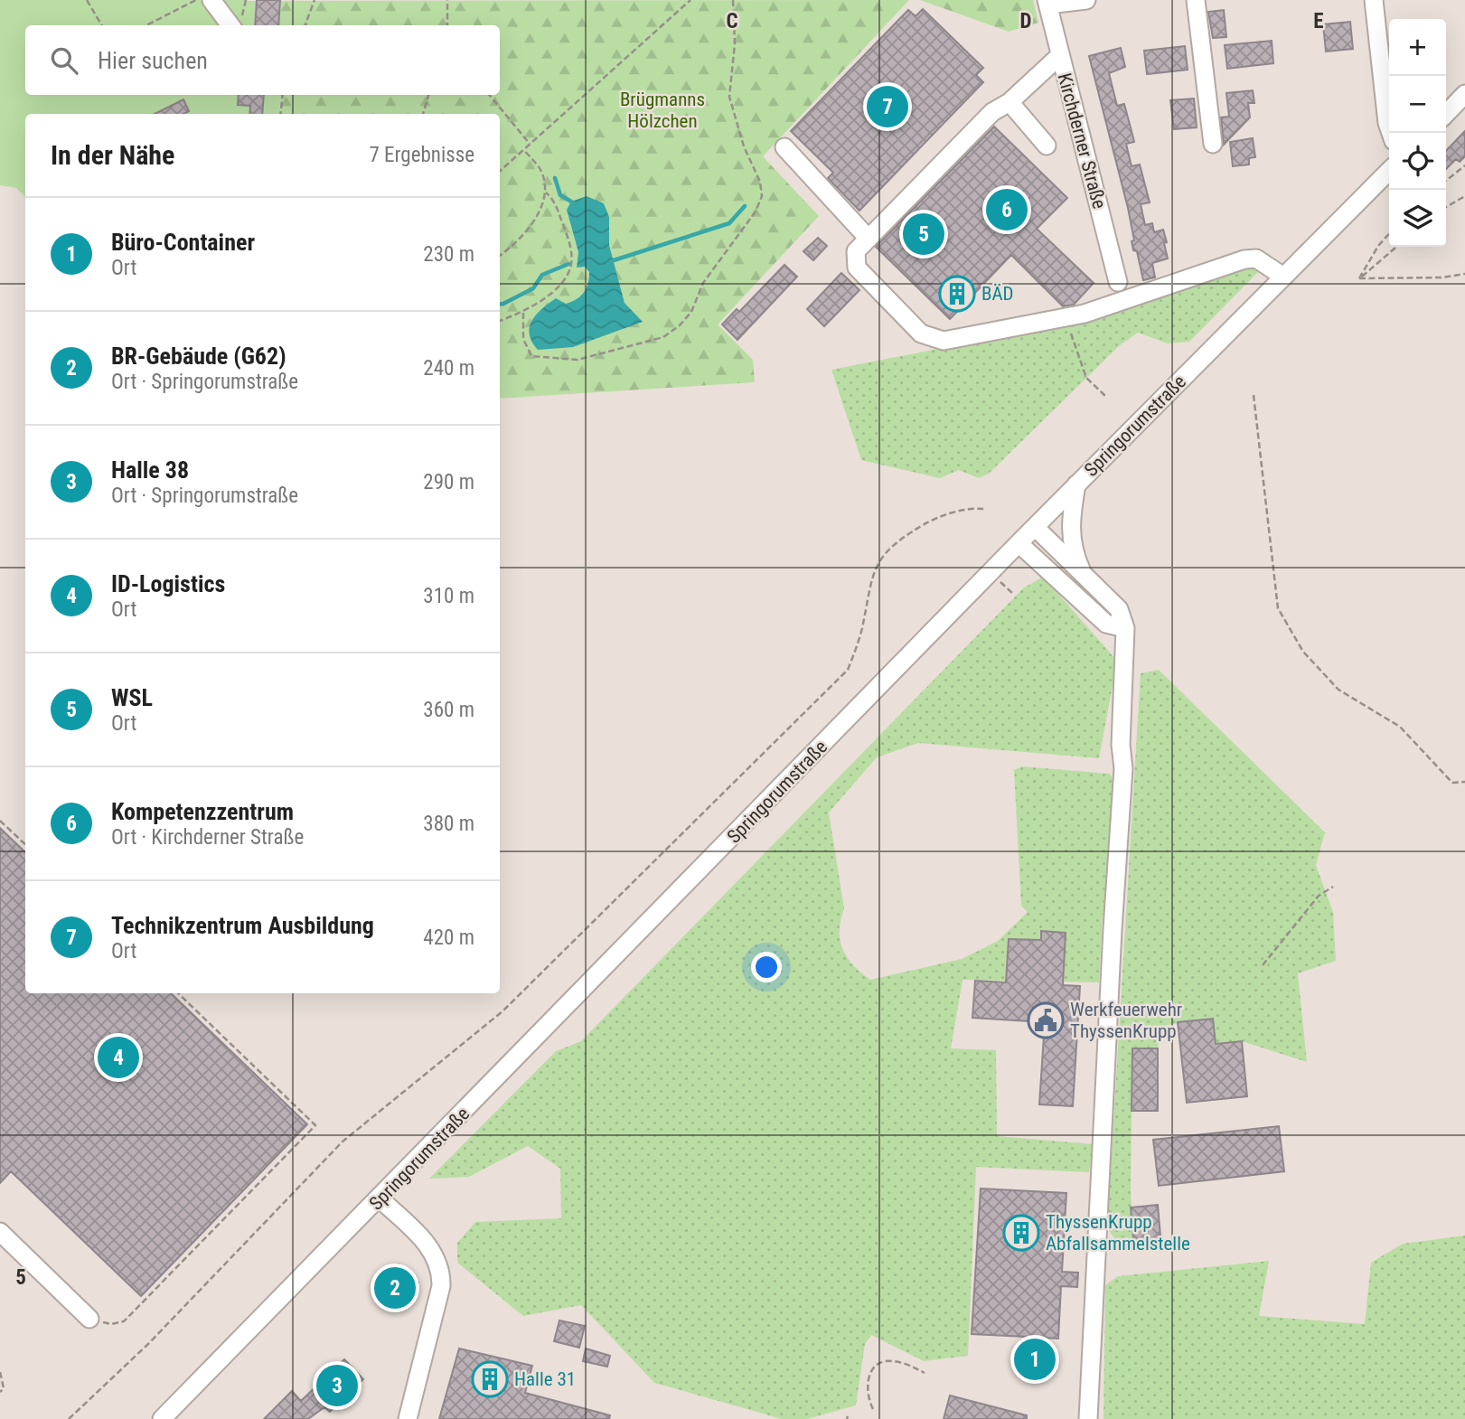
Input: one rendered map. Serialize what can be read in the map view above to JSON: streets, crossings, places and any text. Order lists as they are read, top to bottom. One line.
{"streets":{"street":["Kirchderner Straße","Springorumstraße"]},"parks":["Brügmanns Hölzchen"],"places":{"building":["BÄD","ThyssenKrupp Abfallsammelstelle","Halle 31"],"public building":["Werkfeuerwehr ThyssenKrupp"]},"page":{"map_buttons":["+","−"],"search":"Hier suchen","pins":["7","6","5","4","2","1","3"],"heading":["In der Nähe","7 Ergebnisse"],"list":[{"mark":"1","name":"Büro-Container","note":"Ort","value":"230 m"},{"mark":"2","name":"BR-Gebäude (G62)","note":"Ort · Springorumstraße","value":"240 m"},{"mark":"3","name":"Halle 38","note":"Ort · Springorumstraße","value":"290 m"},{"mark":"4","name":"ID-Logistics","note":"Ort","value":"310 m"},{"mark":"5","name":"WSL","note":"Ort","value":"360 m"},{"mark":"6","name":"Kompetenzzentrum","note":"Ort · Kirchderner Straße","value":"380 m"},{"mark":"7","name":"Technikzentrum Ausbildung","note":"Ort","value":"420 m"}]},"grid":{"columns":["C","D","E"],"rows":["5"]}}
